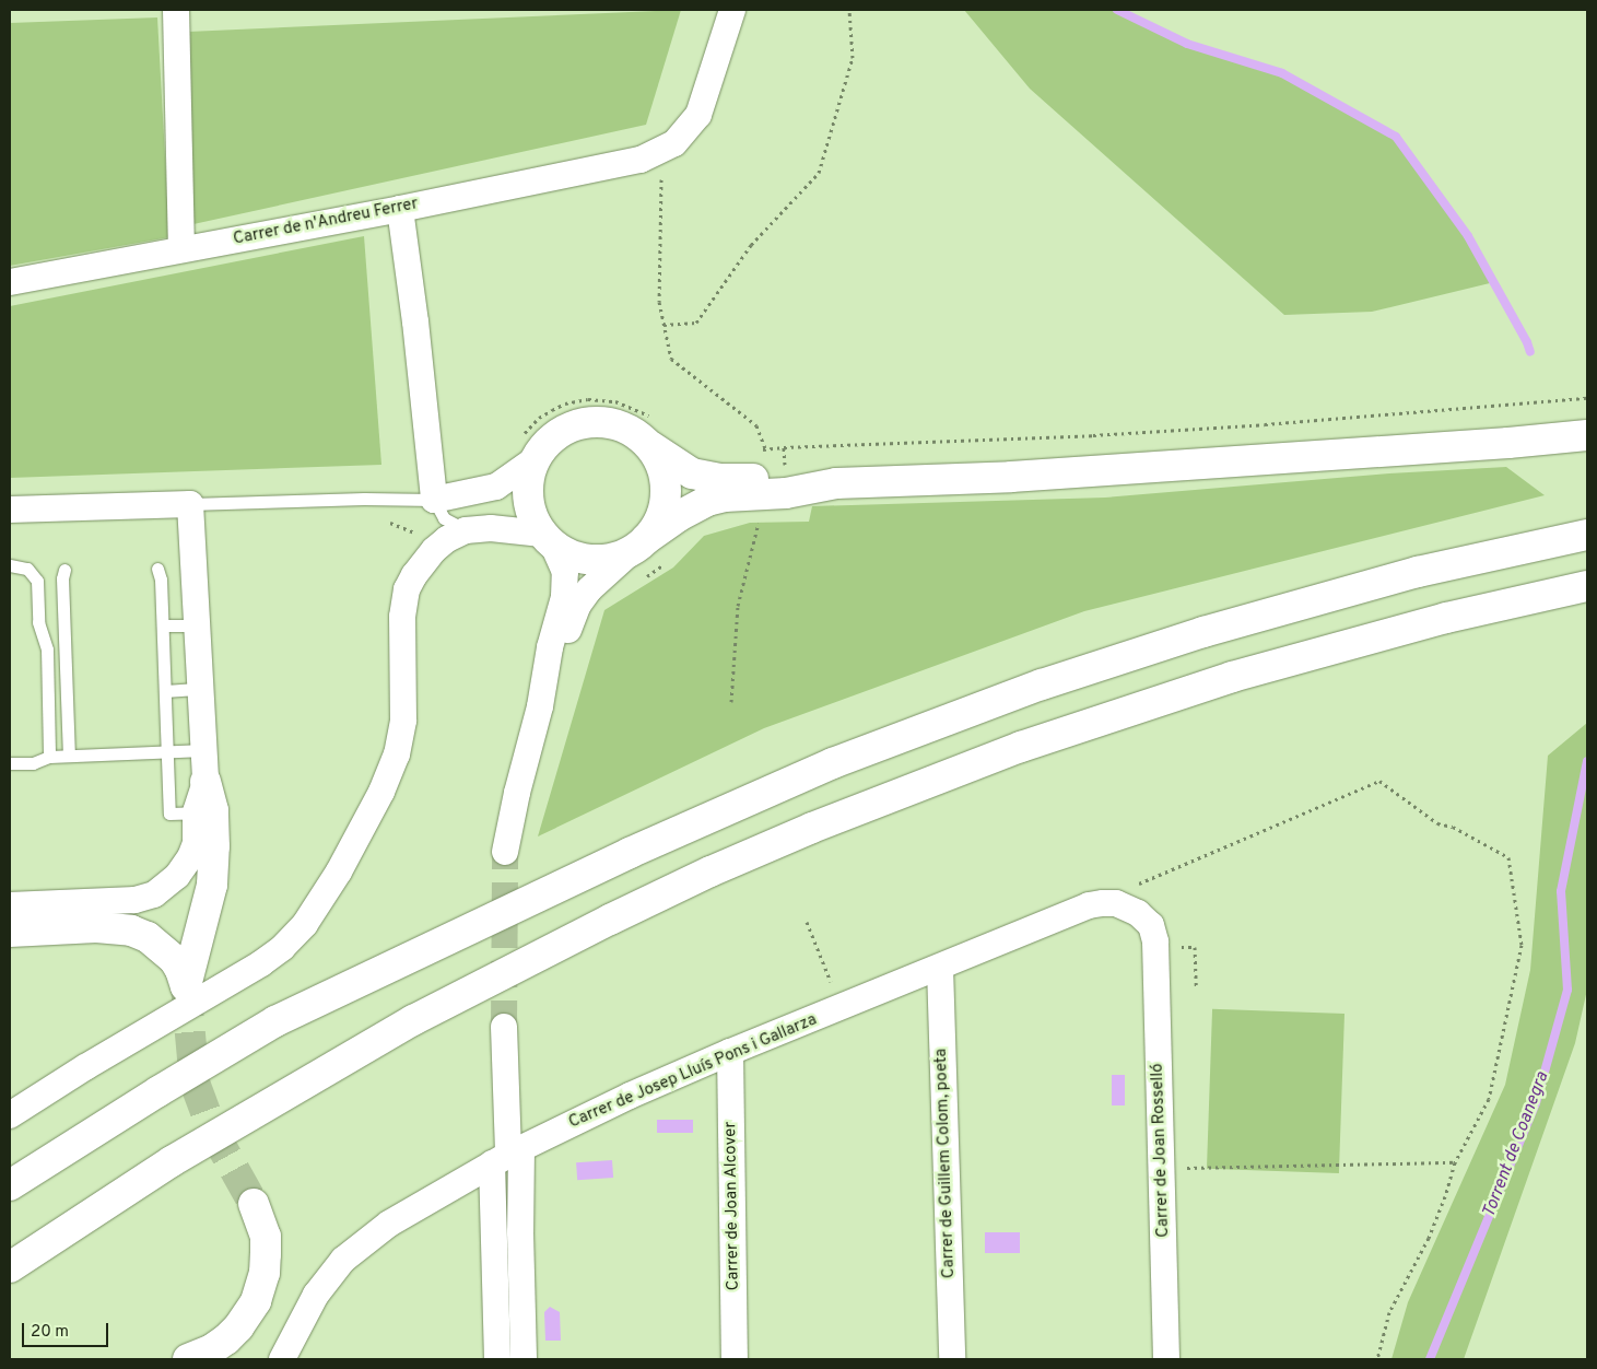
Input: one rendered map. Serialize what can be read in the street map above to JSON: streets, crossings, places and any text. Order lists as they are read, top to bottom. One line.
{"streets":{"street":["Carrer de n'Andreu Ferrer","Carrer de Josep Lluís Pons i Gallarza","Carrer de Joan Rosselló","Carrer de Guillem Colom, poeta","Carrer de Joan Alcover"]},"crossings":[["Carrer de Josep Lluís Pons i Gallarza","Carrer de Joan Rosselló"],["Carrer de Josep Lluís Pons i Gallarza","Carrer de Guillem Colom, poeta"],["Carrer de Josep Lluís Pons i Gallarza","Carrer de Joan Alcover"]],"water":["Torrent de Coanegra"],"scale_bar":"20 m"}
